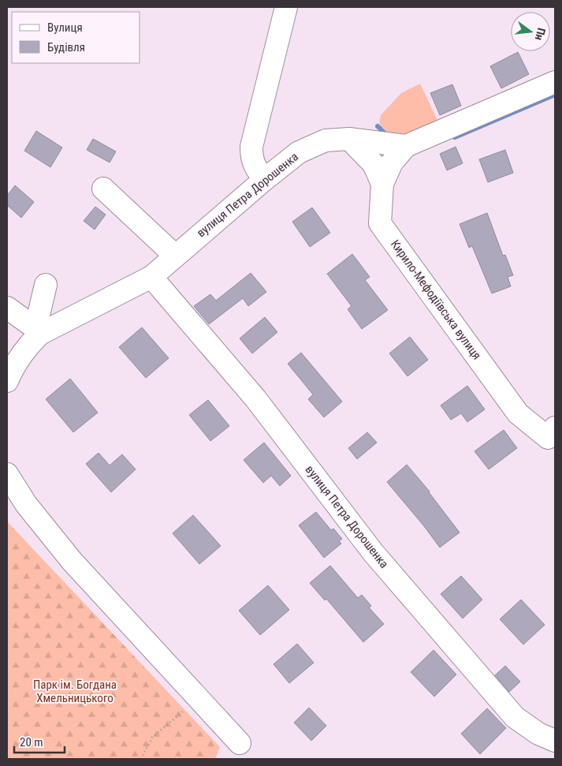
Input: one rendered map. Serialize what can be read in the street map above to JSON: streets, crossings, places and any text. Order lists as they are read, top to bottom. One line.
{"streets":{"street":["вулиця Петра Дорошенка","Кирило-Мефодіївська вулиця"]},"crossings":[["вулиця Петра Дорошенка","Кирило-Мефодіївська вулиця"]],"parks":["Парк ім. Богдана Хмельницького"],"legend":["Вулиця","Будівля"],"scale_bar":"20 m","north":"right"}
